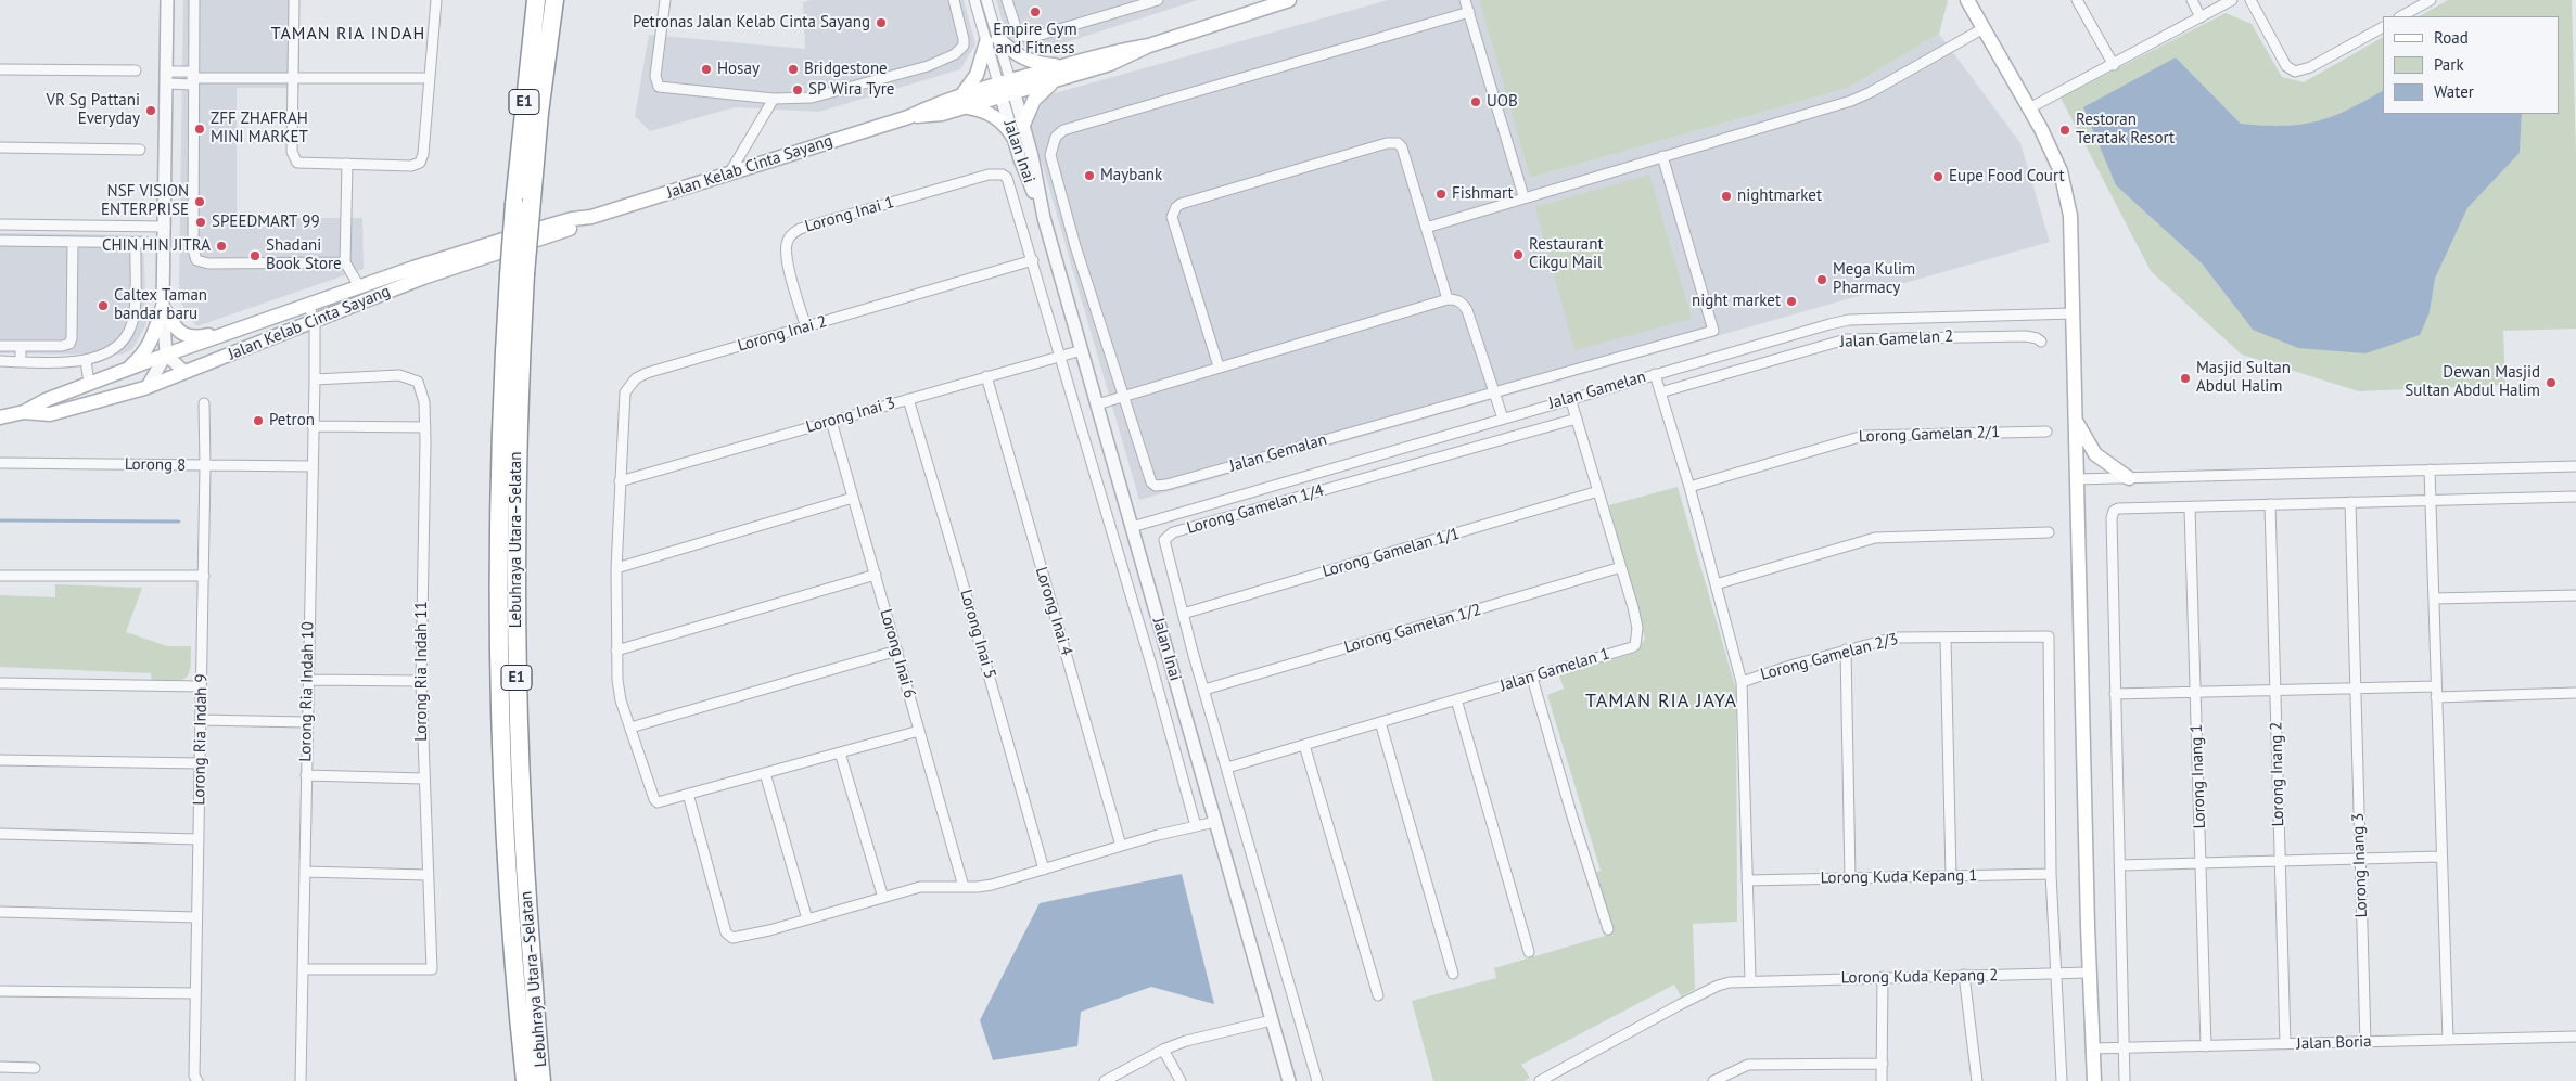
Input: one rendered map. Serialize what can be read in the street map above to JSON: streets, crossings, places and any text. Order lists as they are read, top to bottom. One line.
{"streets":{"highway":["E1","Lebuhraya Utara–Selatan"],"main road":["Jalan Kelab Cinta Sayang"],"street":["Jalan Inai","Lorong Inai 1","Lorong Inai 2","Jalan Gamelan 2","Jalan Gamelan","Lorong Inai 3","Lorong Gamelan 2/1","Jalan Gemalan","Lorong 8","Lorong Gamelan 1/4","Lorong Gamelan 1/1","Lorong Inai 4","Lorong Gamelan 1/2","Lorong Inai 5","Lorong Inai 6","Lorong Gamelan 2/3","Jalan Gamelan 1","Lorong Ria Indah 11","Lorong Ria Indah 10","Lorong Ria Indah 9","Lorong Inang 2","Lorong Inang 1","Lorong Inang 3","Lorong Kuda Kepang 1","Lorong Kuda Kepang 2","Jalan Boria"]},"crossings":[["Jalan Inai","Jalan Kelab Cinta Sayang"],["Jalan Inai","Jalan Gamelan"],["Jalan Inai","Lorong Inai 3"],["Jalan Kelab Cinta Sayang","Lorong Ria Indah 10"],["Lorong Inai 1","Lorong Inai 2"],["Lorong Inai 2","Lorong Inai 3"],["Jalan Gamelan","Jalan Gamelan 1"],["Lorong Inai 3","Lorong Inai 4"],["Lorong Inai 3","Lorong Inai 5"],["Lorong Inai 3","Lorong Inai 6"],["Lorong 8","Lorong Ria Indah 10"],["Lorong 8","Lorong Ria Indah 9"],["Lorong Gamelan 1/4","Lorong Gamelan 1/1"],["Lorong Gamelan 1/4","Lorong Gamelan 1/2"],["Lorong Gamelan 1/4","Jalan Gamelan 1"],["Lorong Gamelan 1/1","Jalan Gamelan 1"],["Lorong Gamelan 1/2","Jalan Gamelan 1"],["Lorong Gamelan 2/3","Lorong Kuda Kepang 1"],["Lorong Ria Indah 11","Lorong Ria Indah 10"],["Lorong Inang 2","Jalan Boria"],["Lorong Inang 1","Jalan Boria"],["Lorong Inang 3","Jalan Boria"]],"districts":["TAMAN RIA INDAH","TAMAN RIA JAYA"],"places":["Empire Gym and Fitness","Petronas Jalan Kelab Cinta Sayang","Hosay","Bridgestone","SP Wira Tyre","UOB","VR Sg Pattani Everyday","ZFF ZHAFRAH MINI MARKET","Restoran Teratak Resort","Maybank","Eupe Food Court","Fishmart","nightmarket","NSF VISION ENTERPRISE","SPEEDMART 99","CHIN HIN JITRA","Restaurant Cikgu Mail","Shadani Book Store","Mega Kulim Pharmacy","night market","Caltex Taman bandar baru","Masjid Sultan Abdul Halim","Dewan Masjid Sultan Abdul Halim","Petron"],"legend":["Road","Park","Water"]}
